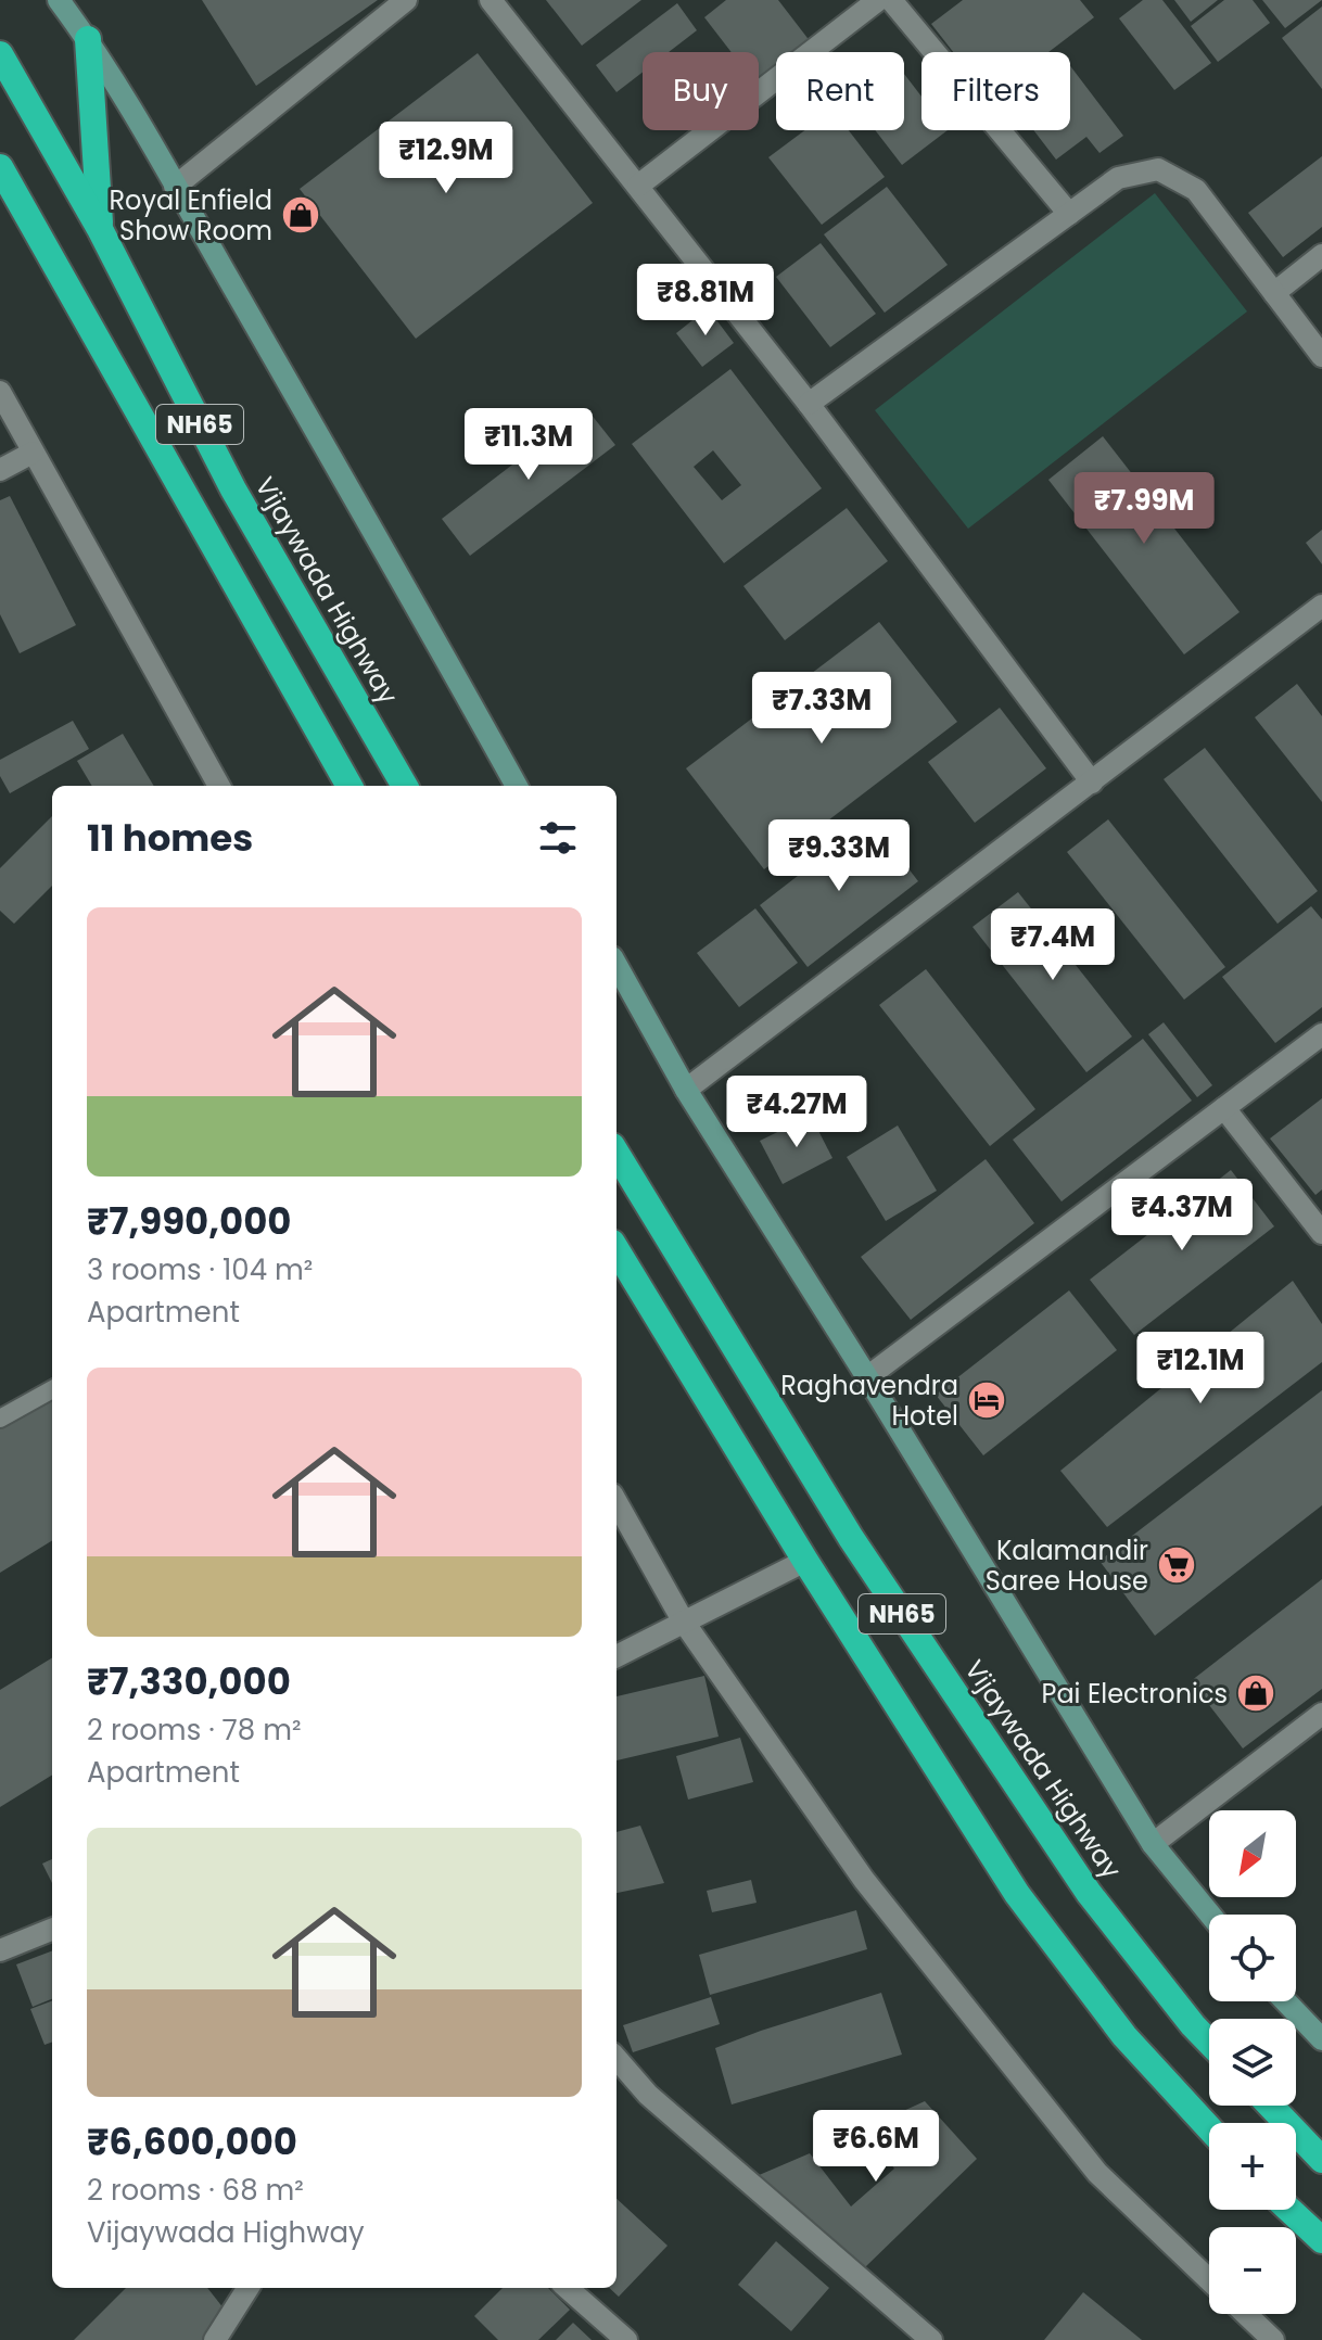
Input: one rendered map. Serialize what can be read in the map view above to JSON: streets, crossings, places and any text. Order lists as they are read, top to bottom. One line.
{"streets":{"highway":["NH65","Vijaywada Highway"]},"places":{"shop":["Royal Enfield Show Room","Pai Electronics"],"hotel":["Raghavendra Hotel"],"supermarket":["Kalamandir Saree House"]},"north":"bottom left","page":{"chip":["Buy","Rent","Filters"],"price":["₹12.9M","₹8.81M","₹11.3M","₹7.99M","₹7.33M","₹9.33M","₹7.4M","₹4.27M","₹4.37M","₹12.1M","₹6.6M"],"heading":"11 homes","list":[{"name":"₹7,990,000","note":"3 rooms · 104 m² · Apartment"},{"name":"₹7,330,000","note":"2 rooms · 78 m² · Apartment"},{"name":"₹6,600,000","note":"2 rooms · 68 m² · Vijaywada Highway"}],"map_buttons":["+","−"]}}
